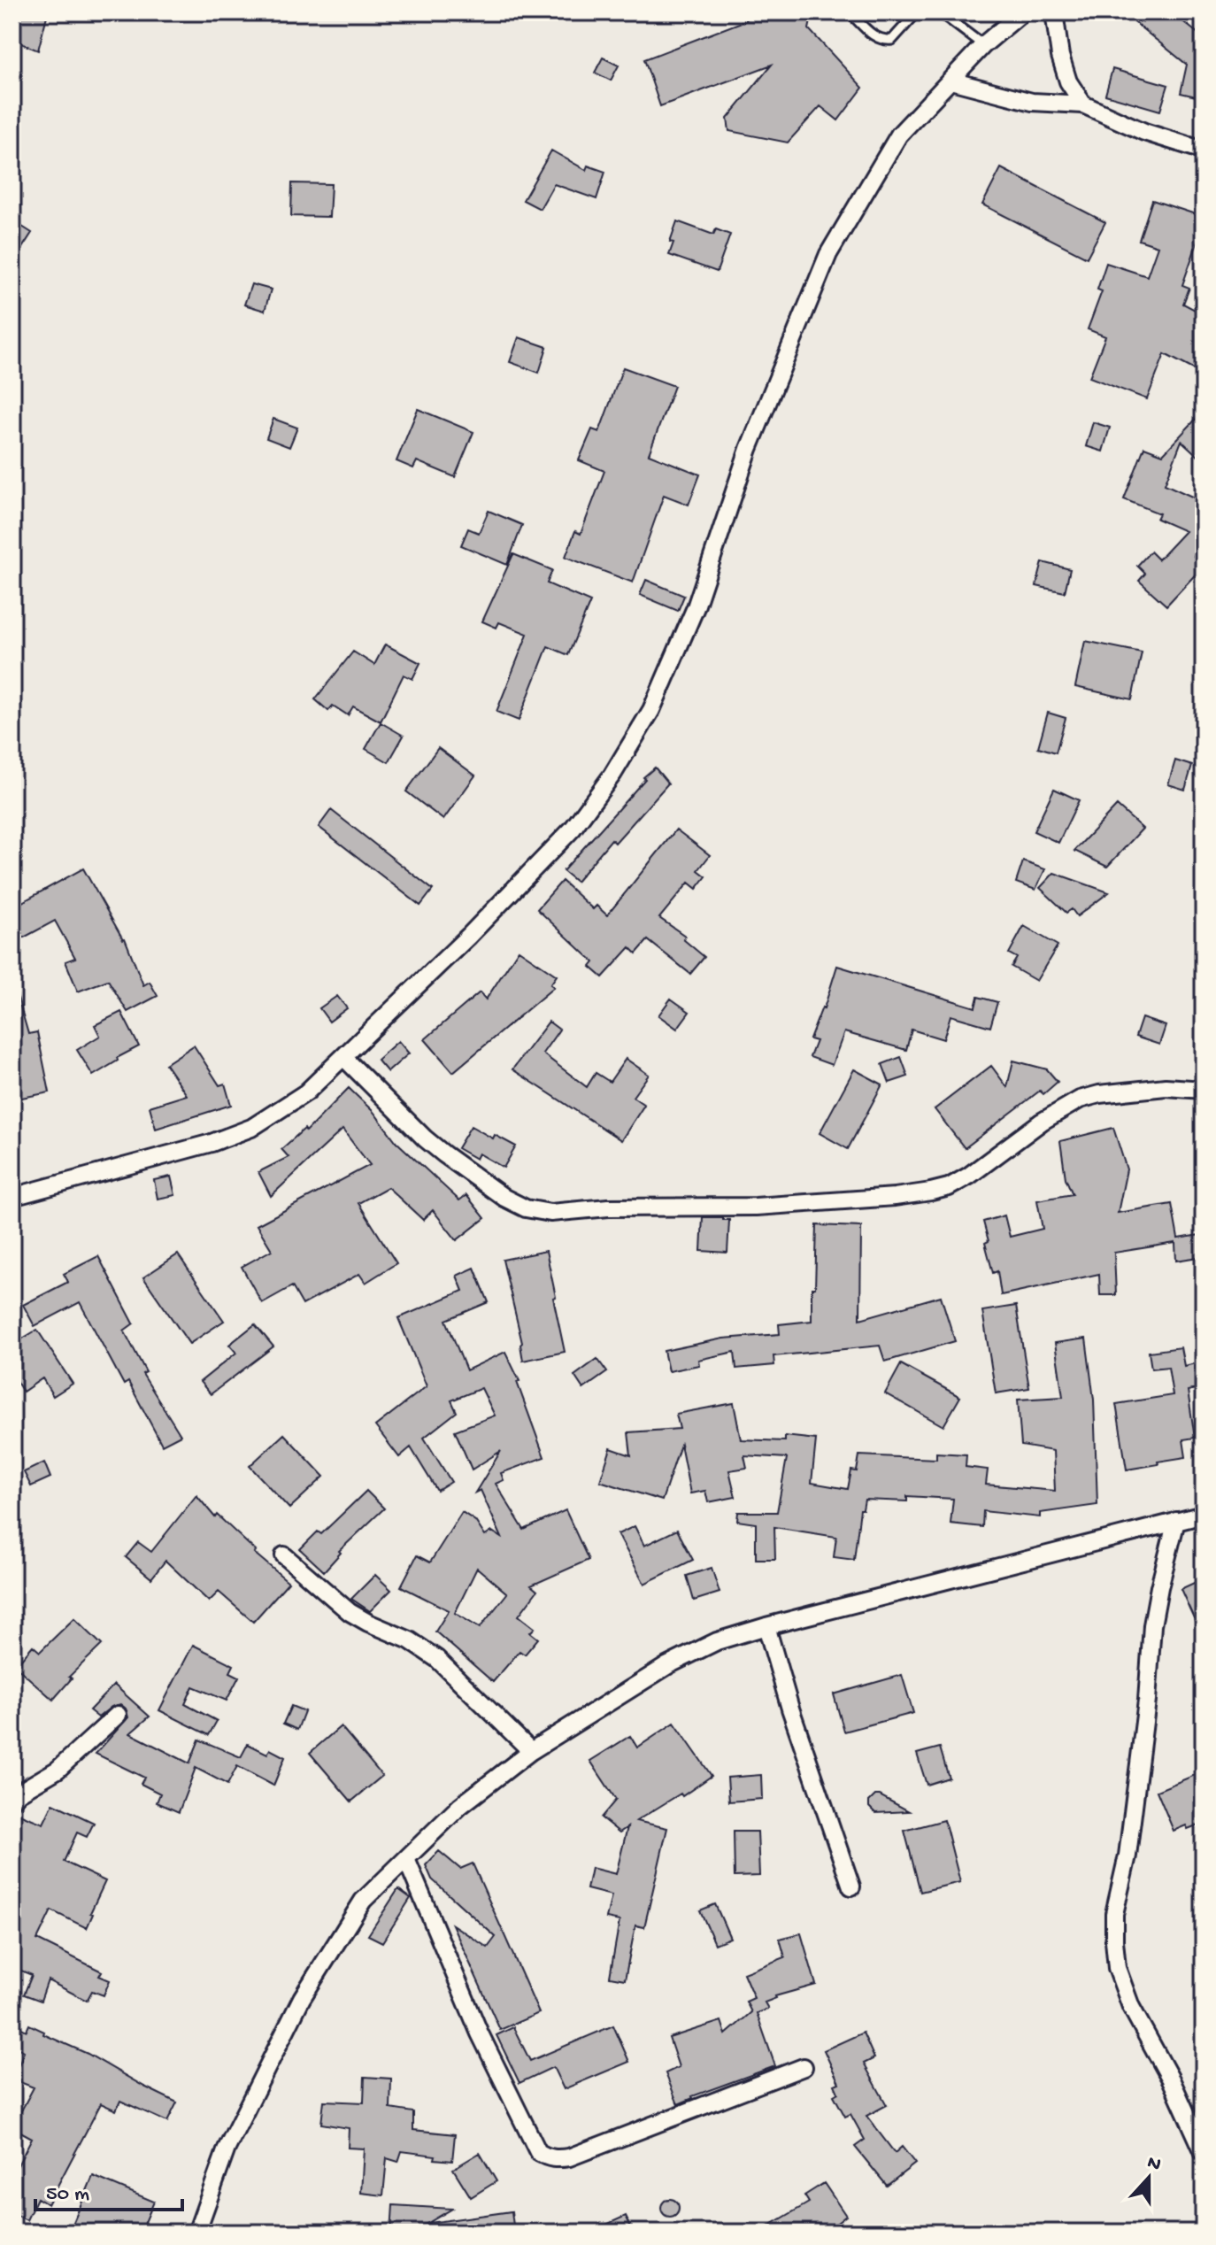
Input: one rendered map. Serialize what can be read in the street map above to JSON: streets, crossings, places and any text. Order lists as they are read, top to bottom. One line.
{"scale_bar":"50 m","north":"top"}
